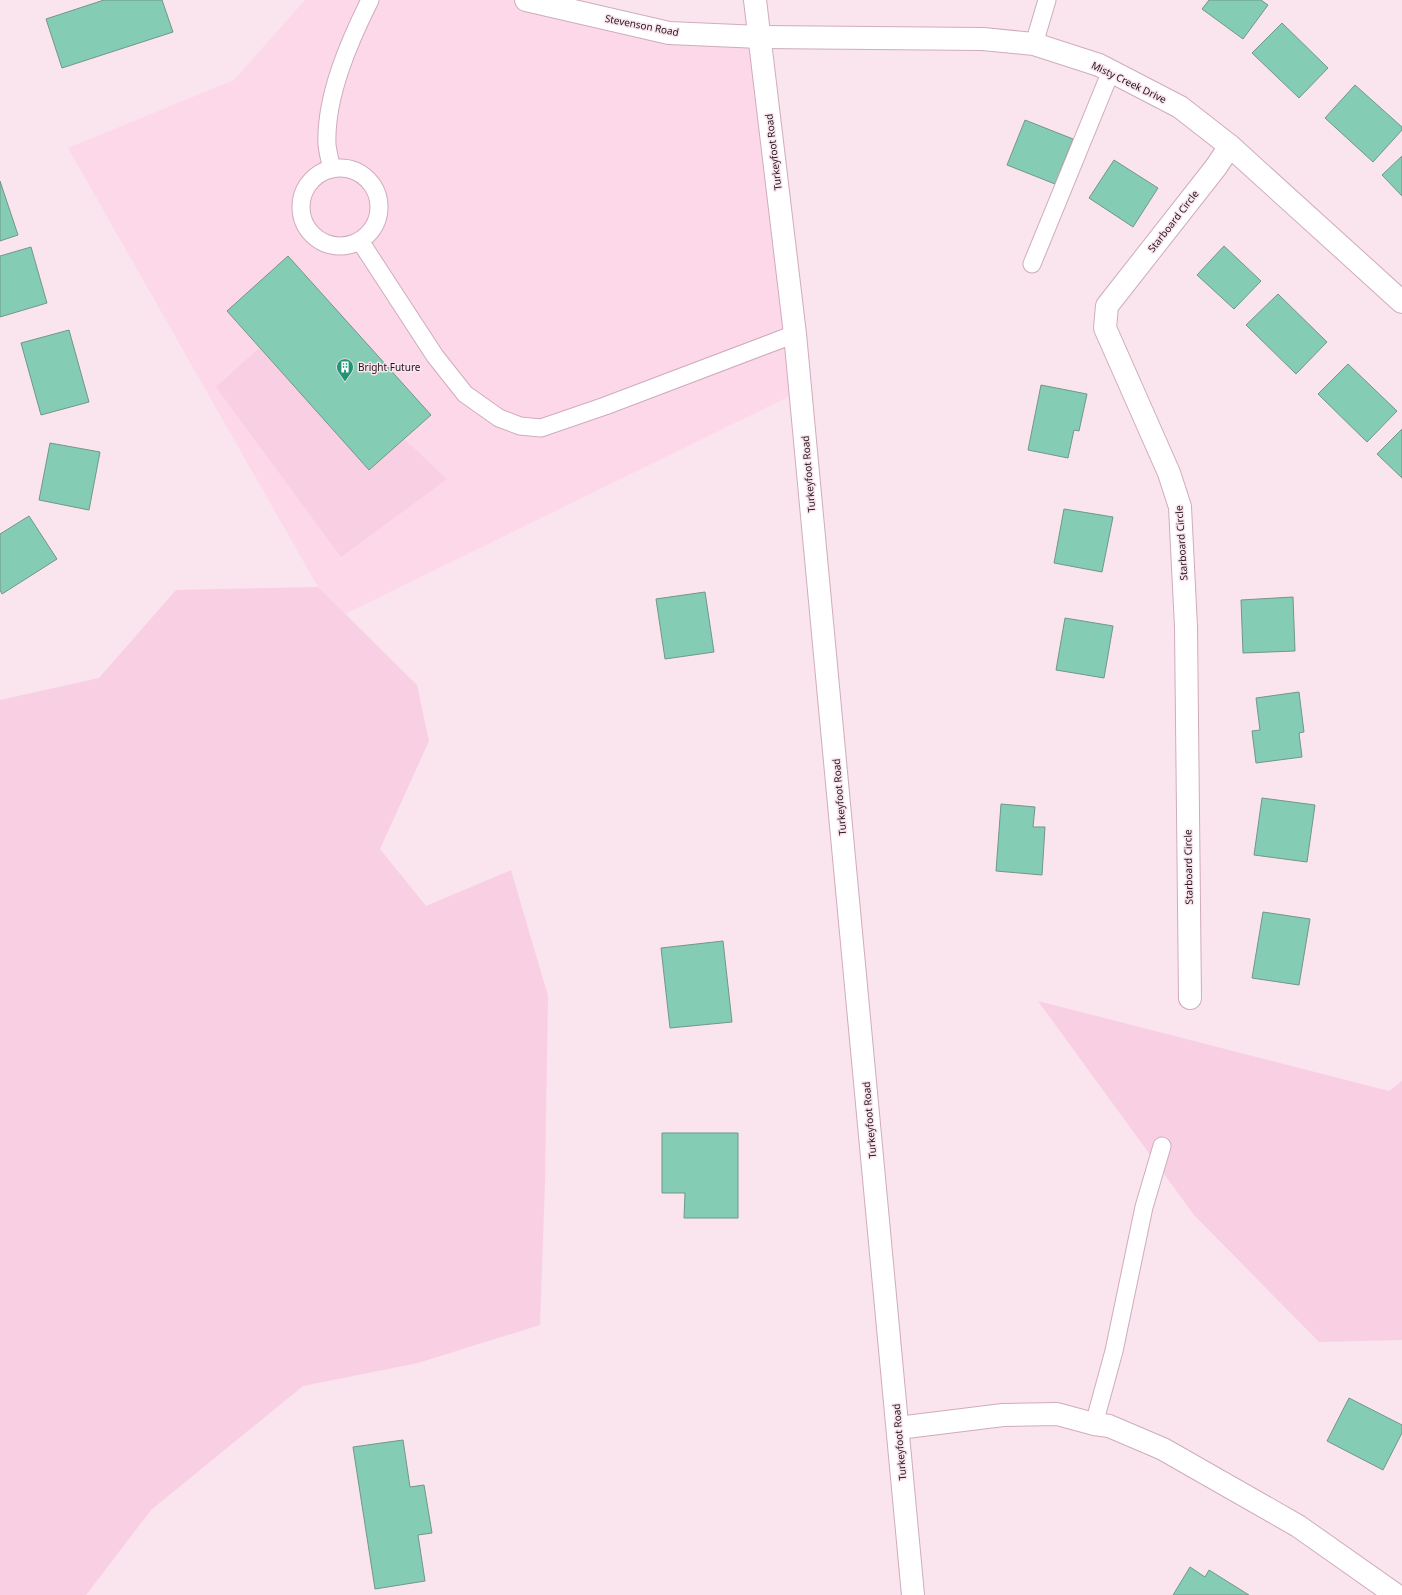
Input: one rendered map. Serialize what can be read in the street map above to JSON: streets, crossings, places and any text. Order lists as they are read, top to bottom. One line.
{"streets":{"street":["Stevenson Road","Misty Creek Drive","Turkeyfoot Road","Starboard Circle"]},"crossings":[["Stevenson Road","Misty Creek Drive"],["Stevenson Road","Turkeyfoot Road"],["Misty Creek Drive","Turkeyfoot Road"],["Misty Creek Drive","Starboard Circle"]],"places":{"building":["Bright Future"]}}
